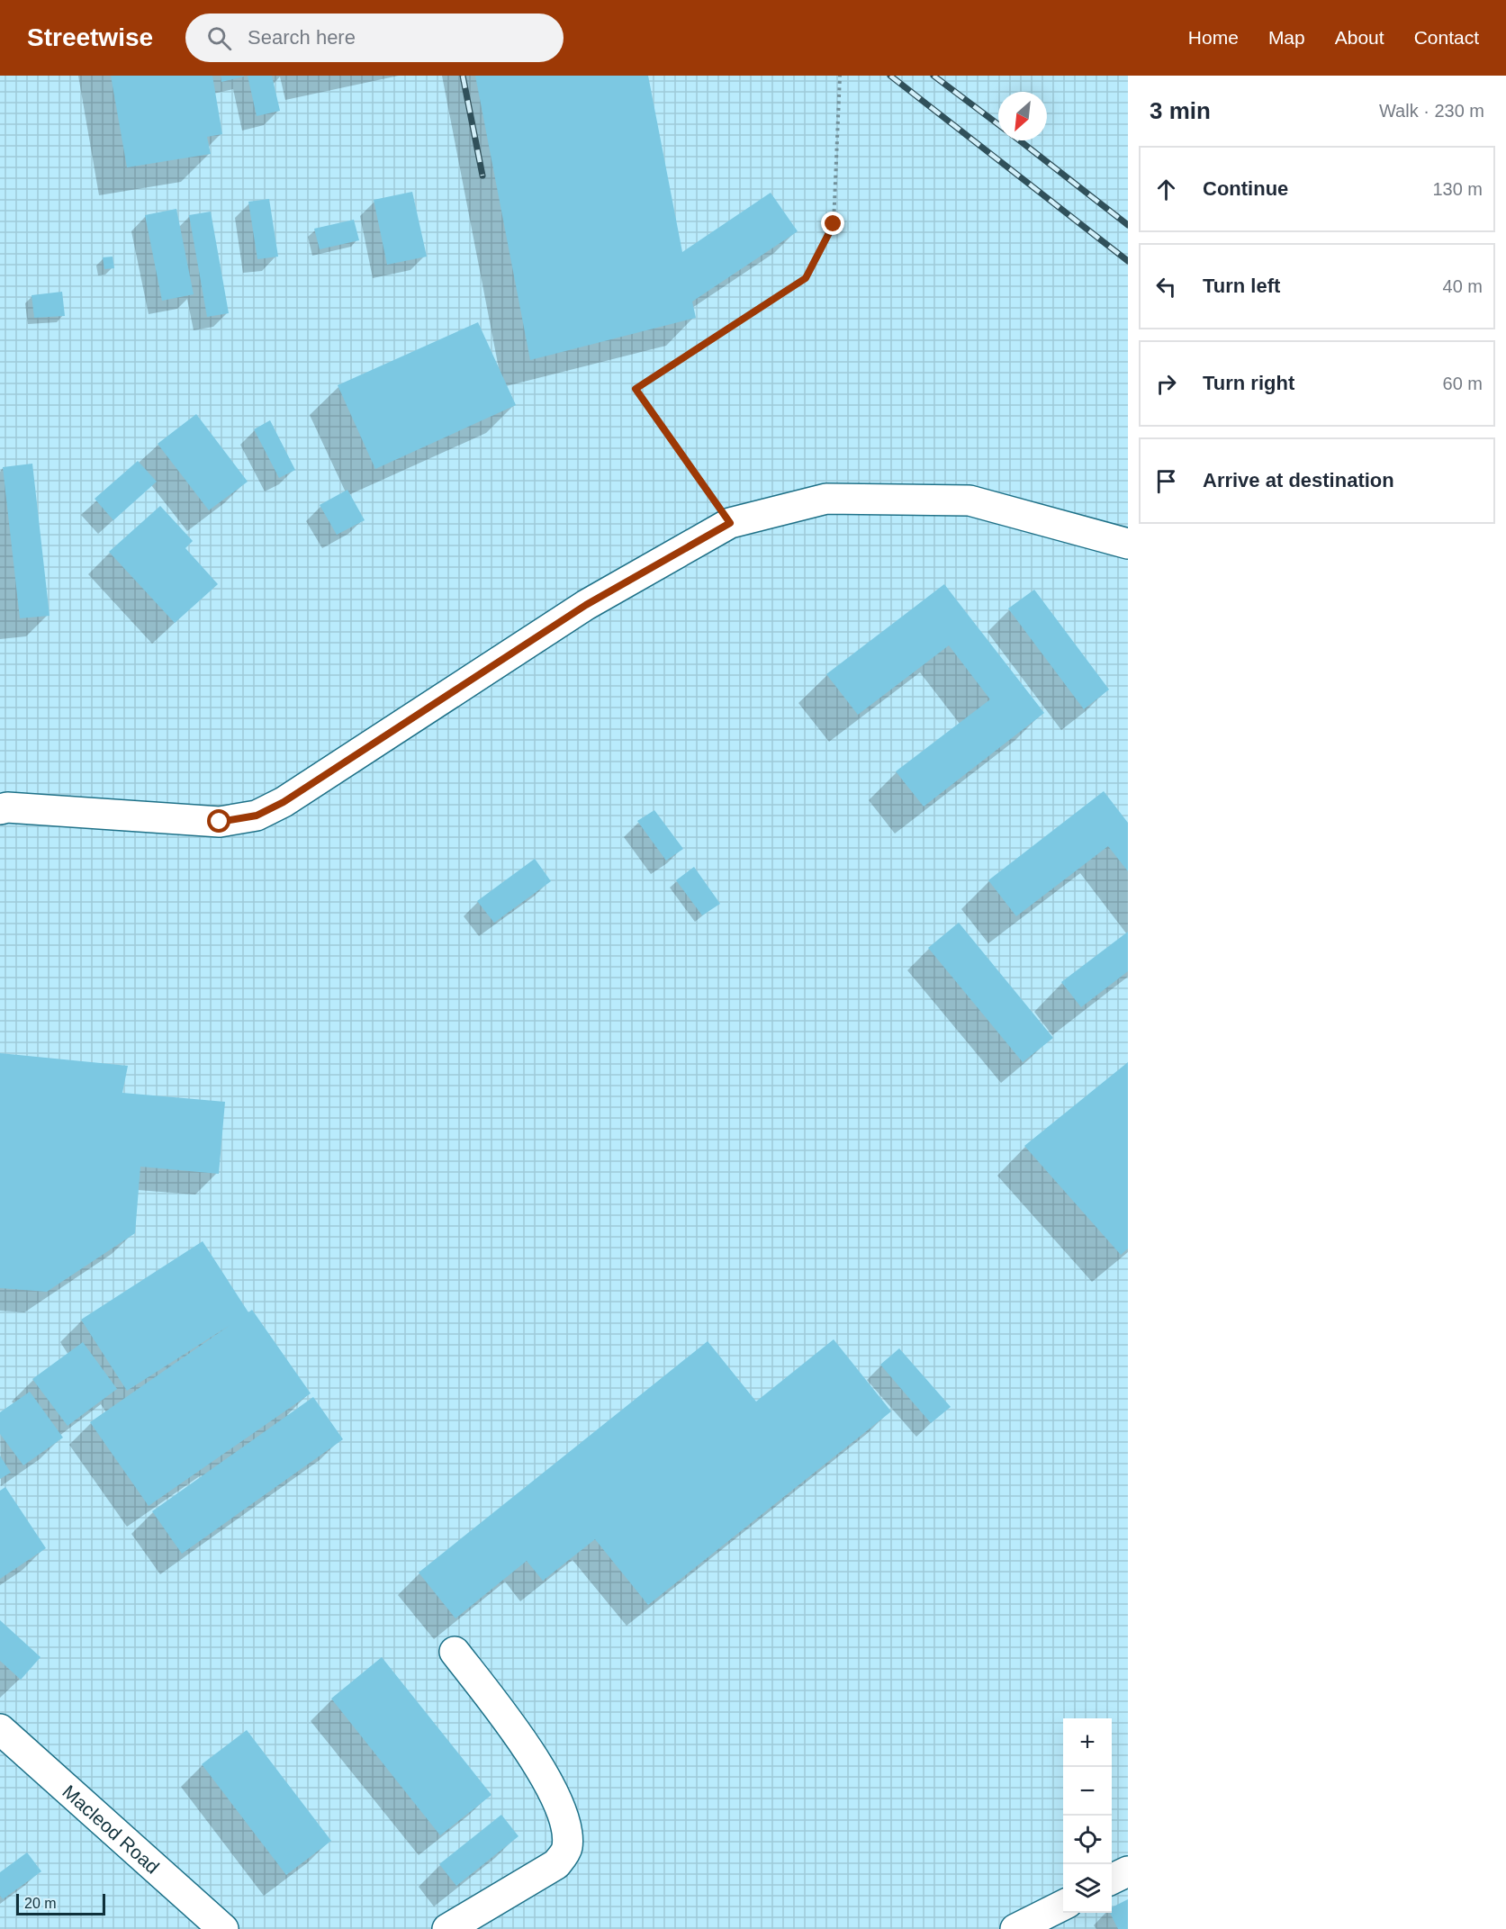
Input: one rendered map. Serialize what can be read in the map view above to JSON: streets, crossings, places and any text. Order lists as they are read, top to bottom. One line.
{"streets":{"street":["Macleod Road"]},"scale_bar":"20 m","north":"bottom left","page":{"header":"Streetwise","search":"Search here","nav":["Home","Map","About","Contact"],"heading":["3 min","Walk · 230 m"],"list":[["Continue","130 m"],["Turn left","40 m"],["Turn right","60 m"],"Arrive at destination"],"map_buttons":["+","−"],"scale":"20 m"}}
